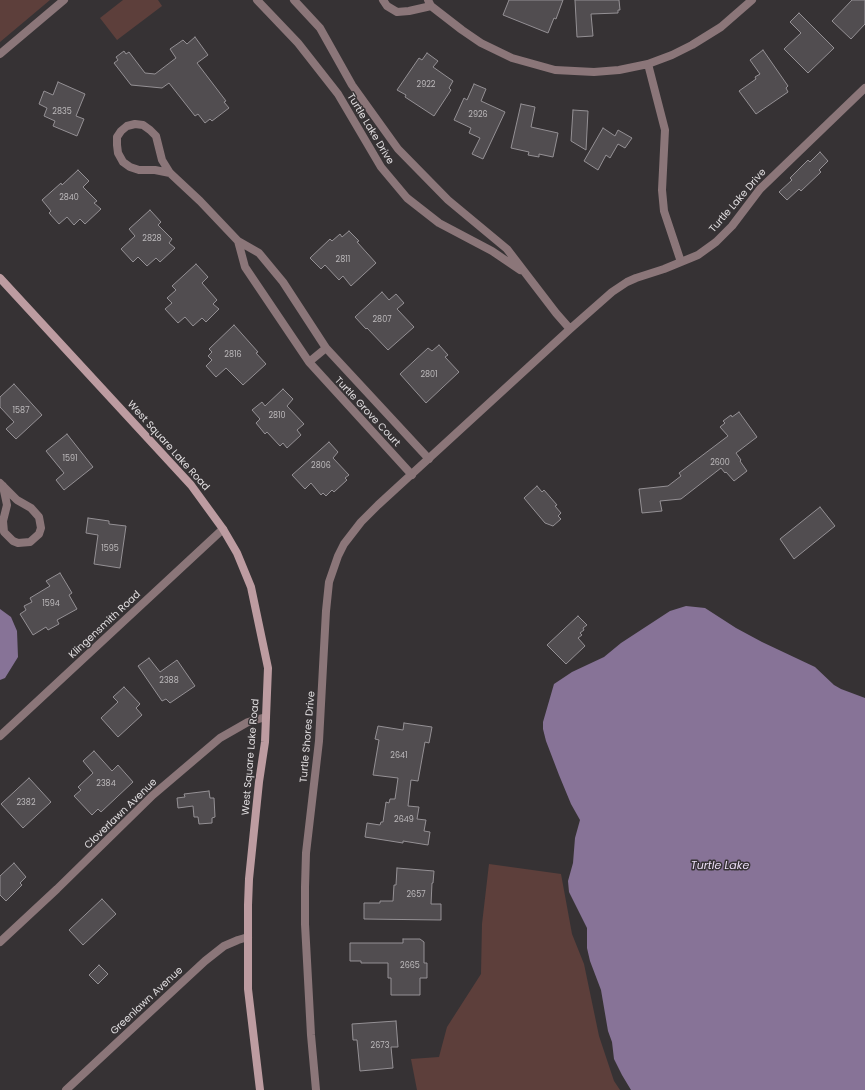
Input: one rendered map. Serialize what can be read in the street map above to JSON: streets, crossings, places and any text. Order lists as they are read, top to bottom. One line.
{"streets":{"street":["Turtle Lake Drive","Turtle Grove Court","West Square Lake Road","Klingensmith Road","Turtle Shores Drive","Cloverlawn Avenue","Greenlawn Avenue"]},"crossings":[["Turtle Lake Drive","Turtle Shores Drive"],["Turtle Grove Court","Turtle Shores Drive"],["West Square Lake Road","Klingensmith Road"],["West Square Lake Road","Cloverlawn Avenue"],["West Square Lake Road","Greenlawn Avenue"]],"water":["Turtle Lake"],"house_numbers":["2922","2835","2926","2840","2828","2811","2807","2816","2801","1587","2810","1591","2600","2806","1595","1594","2388","2641","2384","2382","2649","2657","2665","2673"]}
